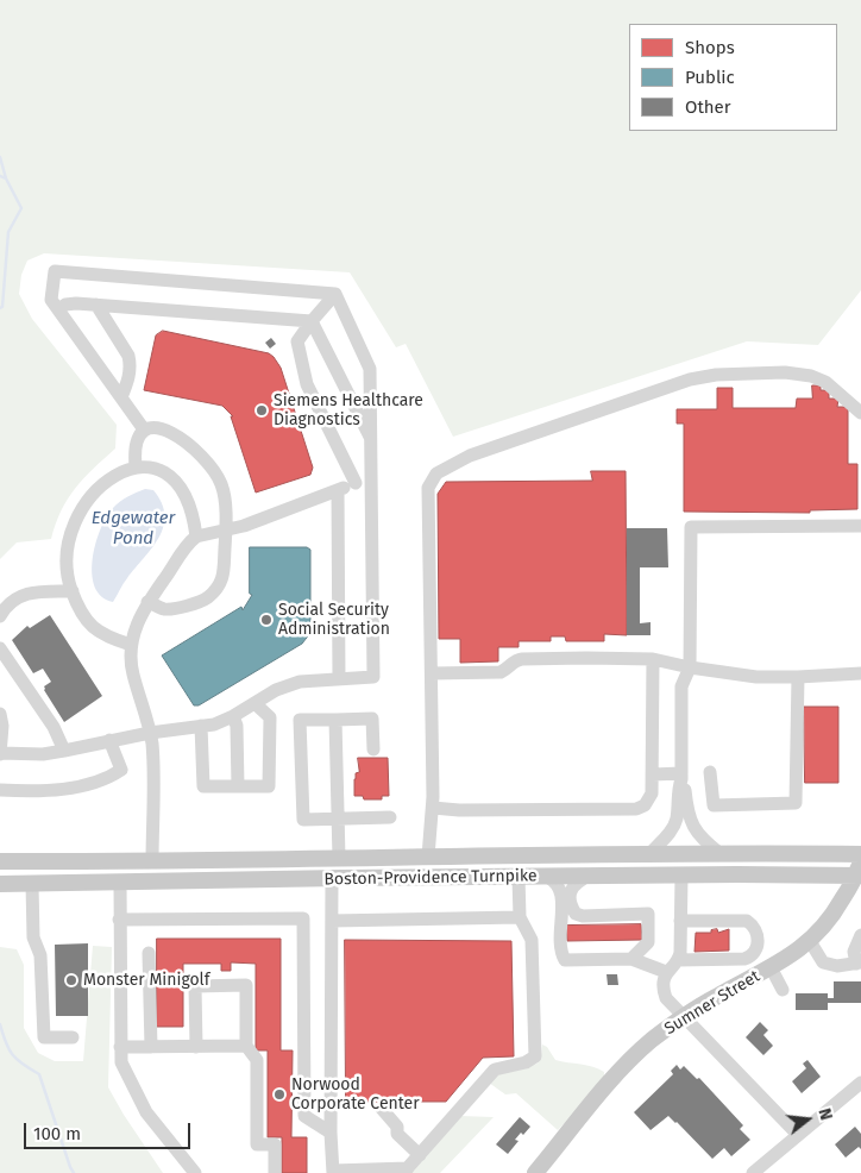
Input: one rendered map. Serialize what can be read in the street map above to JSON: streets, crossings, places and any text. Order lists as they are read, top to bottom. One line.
{"streets":{"main road":["Boston-Providence Turnpike","Sumner Street"]},"crossings":[["Boston-Providence Turnpike","Sumner Street"]],"water":["Edgewater Pond"],"places":["Siemens Healthcare Diagnostics","Social Security Administration","Monster Minigolf","Norwood Corporate Center"],"legend":["Shops","Public","Other"],"scale_bar":"100 m","north":"right"}
